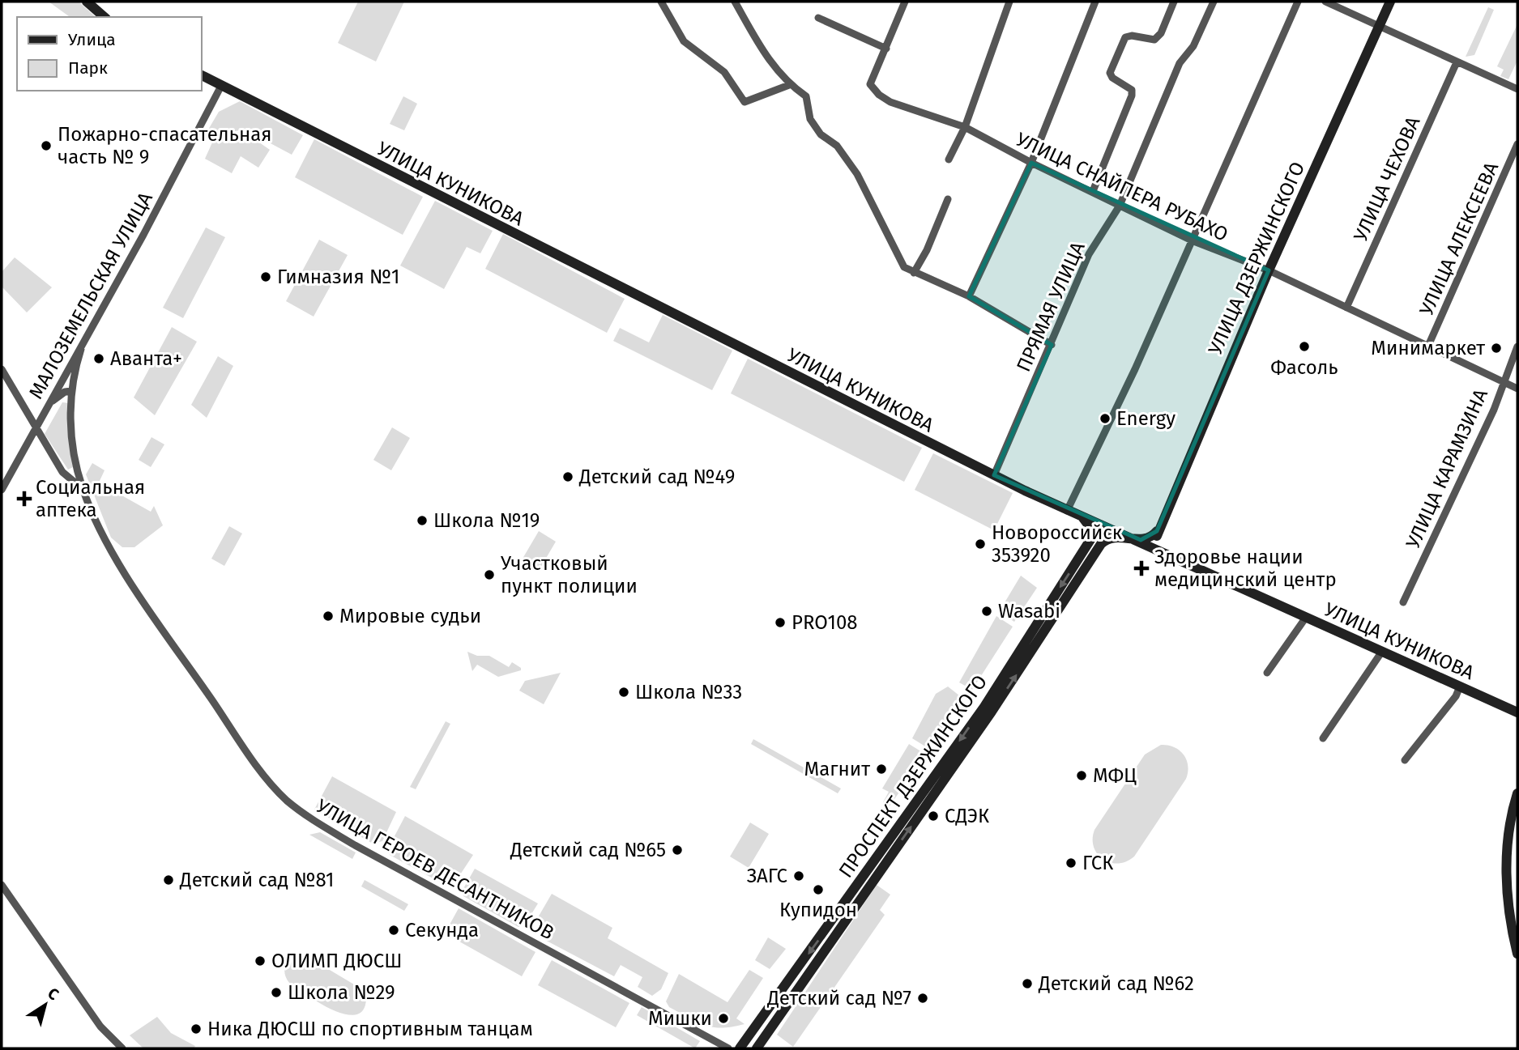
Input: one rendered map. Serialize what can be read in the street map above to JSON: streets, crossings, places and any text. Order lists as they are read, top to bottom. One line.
{"streets":{"street":["УЛИЦА ЧЕХОВА","УЛИЦА КУНИКОВА","УЛИЦА СНАЙПЕРА РУБАХО","УЛИЦА АЛЕКСЕЕВА","УЛИЦА ДЗЕРЖИНСКОГО","МАЛОЗЕМЕЛЬСКАЯ УЛИЦА","ПРЯМАЯ УЛИЦА","УЛИЦА КАРАМЗИНА","ПРОСПЕКТ ДЗЕРЖИНСКОГО","УЛИЦА ГЕРОЕВ ДЕСАНТНИКОВ"]},"crossings":[["УЛИЦА ЧЕХОВА","УЛИЦА СНАЙПЕРА РУБАХО"],["УЛИЦА КУНИКОВА","МАЛОЗЕМЕЛЬСКАЯ УЛИЦА"],["УЛИЦА КУНИКОВА","ПРЯМАЯ УЛИЦА"],["УЛИЦА КУНИКОВА","ПРОСПЕКТ ДЗЕРЖИНСКОГО"],["УЛИЦА СНАЙПЕРА РУБАХО","УЛИЦА АЛЕКСЕЕВА"],["УЛИЦА СНАЙПЕРА РУБАХО","УЛИЦА ДЗЕРЖИНСКОГО"],["УЛИЦА СНАЙПЕРА РУБАХО","ПРЯМАЯ УЛИЦА"],["УЛИЦА СНАЙПЕРА РУБАХО","УЛИЦА КАРАМЗИНА"],["МАЛОЗЕМЕЛЬСКАЯ УЛИЦА","УЛИЦА ГЕРОЕВ ДЕСАНТНИКОВ"]],"places":{"other":["Пожарно-спасательная часть № 9","Гимназия №1","Фасоль","Минимаркет","Аванта+","Energy","Детский сад №49","Школа №19","Новороссийск 353920","Участковый пункт полиции","Wasabi","Мировые судьи","PRO108","Школа №33","Магнит","МФЦ","СДЭК","Детский сад №65","ГСК","ЗАГС","Детский сад №81","Купидон","Секунда","ОЛИМП ДЮСШ","Детский сад №62","Школа №29","Детский сад №7","Мишки","Ника ДЮСШ по спортивным танцам"],"health":["Социальная аптека","Здоровье нации медицинский центр"]},"legend":["Улица","Парк"],"north":"top right"}
